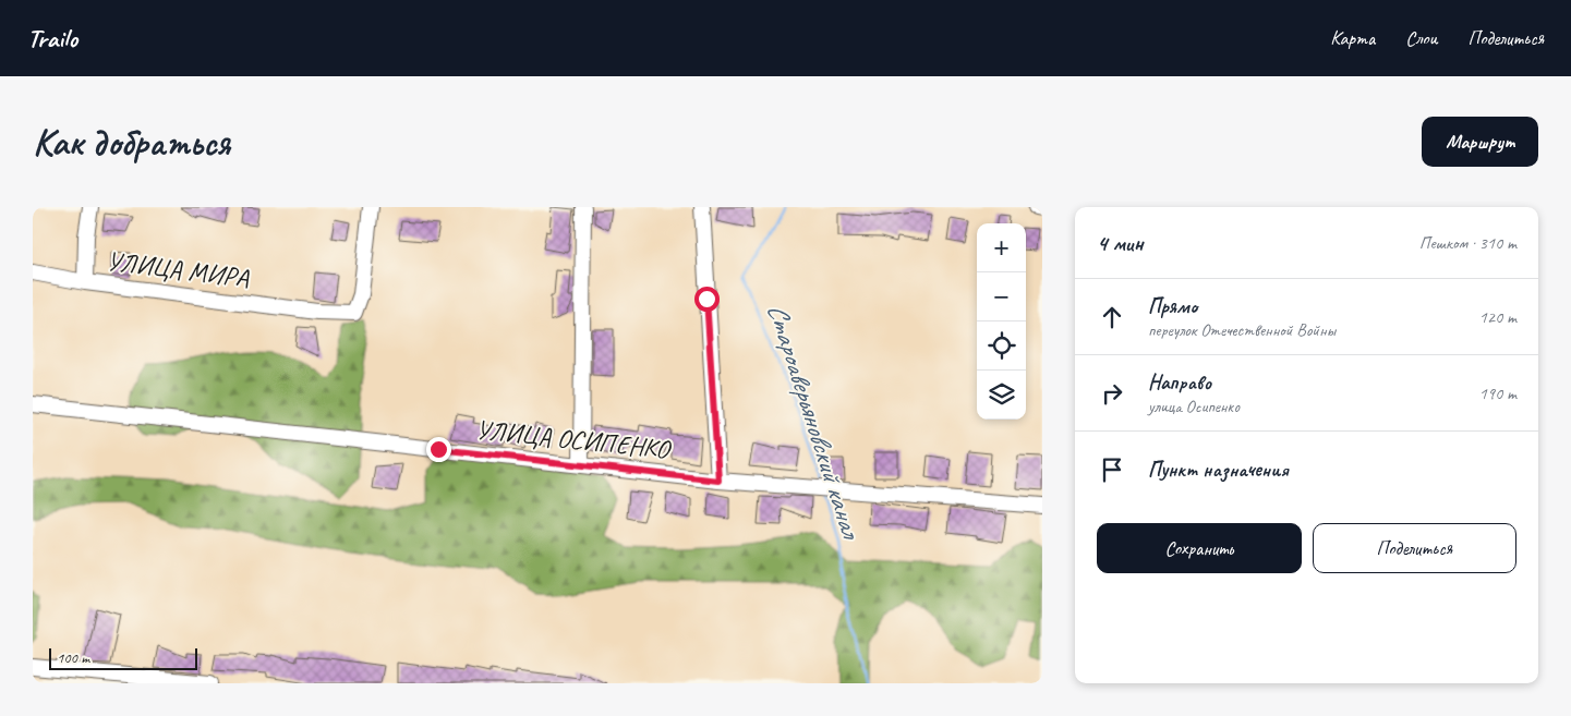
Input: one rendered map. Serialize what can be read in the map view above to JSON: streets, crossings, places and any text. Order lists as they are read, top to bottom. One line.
{"streets":{"street":["УЛИЦА МИРА","УЛИЦА ОСИПЕНКО"]},"water":["Староаверьяновский канал"],"scale_bar":"100 m","page":{"header":"Trailo","nav":["Карта","Слои","Поделиться"],"buttons":["Маршрут",["Сохранить","Поделиться"]],"title":"Как добраться","heading":["4 мин","Пешком · 310 m"],"map_buttons":["+","−"],"list":[["Прямо","переулок Отечественной Войны","120 m"],["Направо","улица Осипенко","190 m"],"Пункт назначения"],"scale":"100 m"}}
